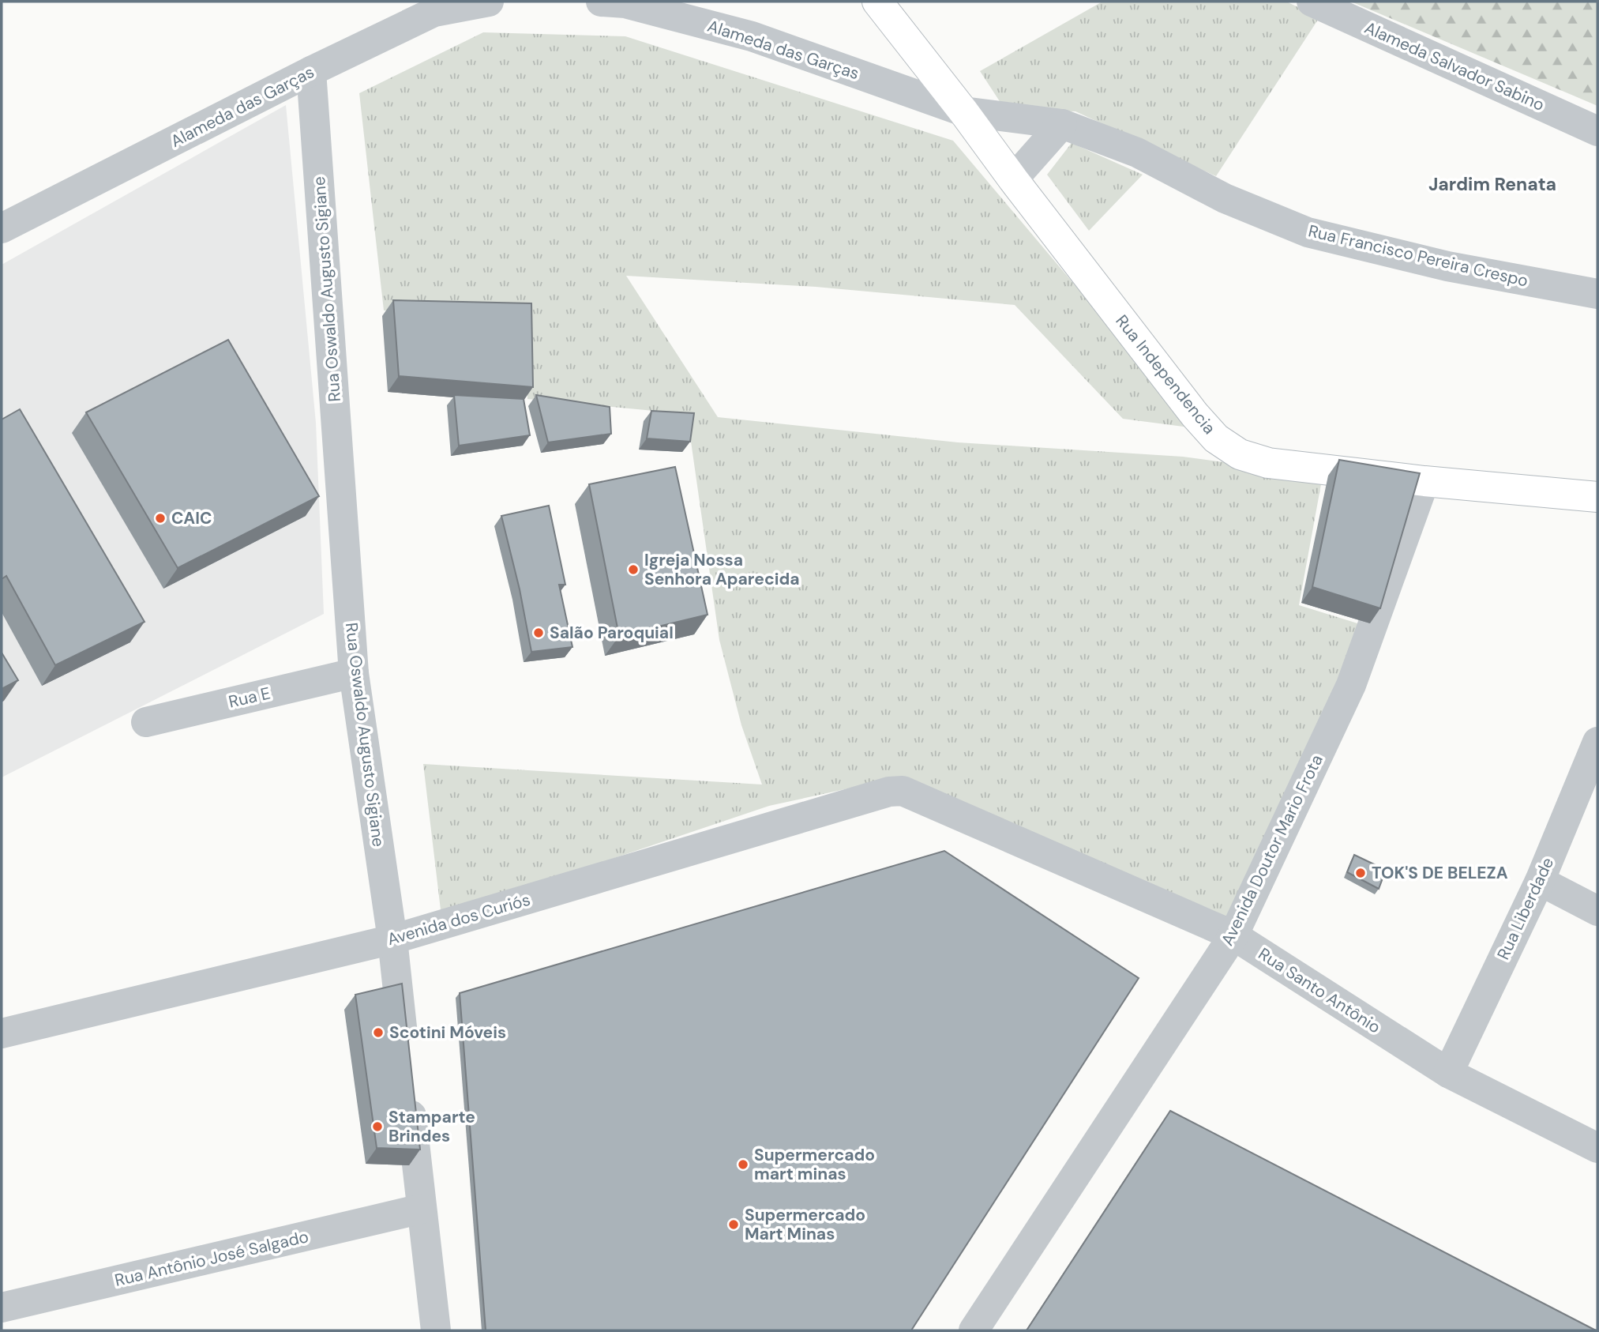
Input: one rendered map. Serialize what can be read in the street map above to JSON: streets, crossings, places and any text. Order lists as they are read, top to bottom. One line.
{"streets":{"street":["Alameda das Garças","Alameda Salvador Sabino","Rua Francisco Pereira Crespo","Rua Oswaldo Augusto Sigiane","Rua Independencia","Rua E","Avenida Doutor Mario Frota","Rua Liberdade","Avenida dos Curiós","Rua Santo Antônio","Rua Antônio José Salgado"]},"crossings":[["Alameda das Garças","Rua Francisco Pereira Crespo"],["Alameda das Garças","Rua Oswaldo Augusto Sigiane"],["Alameda das Garças","Rua Independencia"],["Rua Francisco Pereira Crespo","Rua Independencia"],["Rua Oswaldo Augusto Sigiane","Rua E"],["Rua Oswaldo Augusto Sigiane","Avenida dos Curiós"],["Rua Independencia","Avenida Doutor Mario Frota"],["Avenida Doutor Mario Frota","Rua Santo Antônio"],["Rua Liberdade","Rua Santo Antônio"],["Avenida dos Curiós","Rua Santo Antônio"]],"districts":["Jardim Renata"],"places":["CAIC","Igreja Nossa Senhora Aparecida","Salão Paroquial","TOK'S DE BELEZA","Scotini Móveis","Stamparte Brindes","Supermercado mart minas","Supermercado Mart Minas"]}
